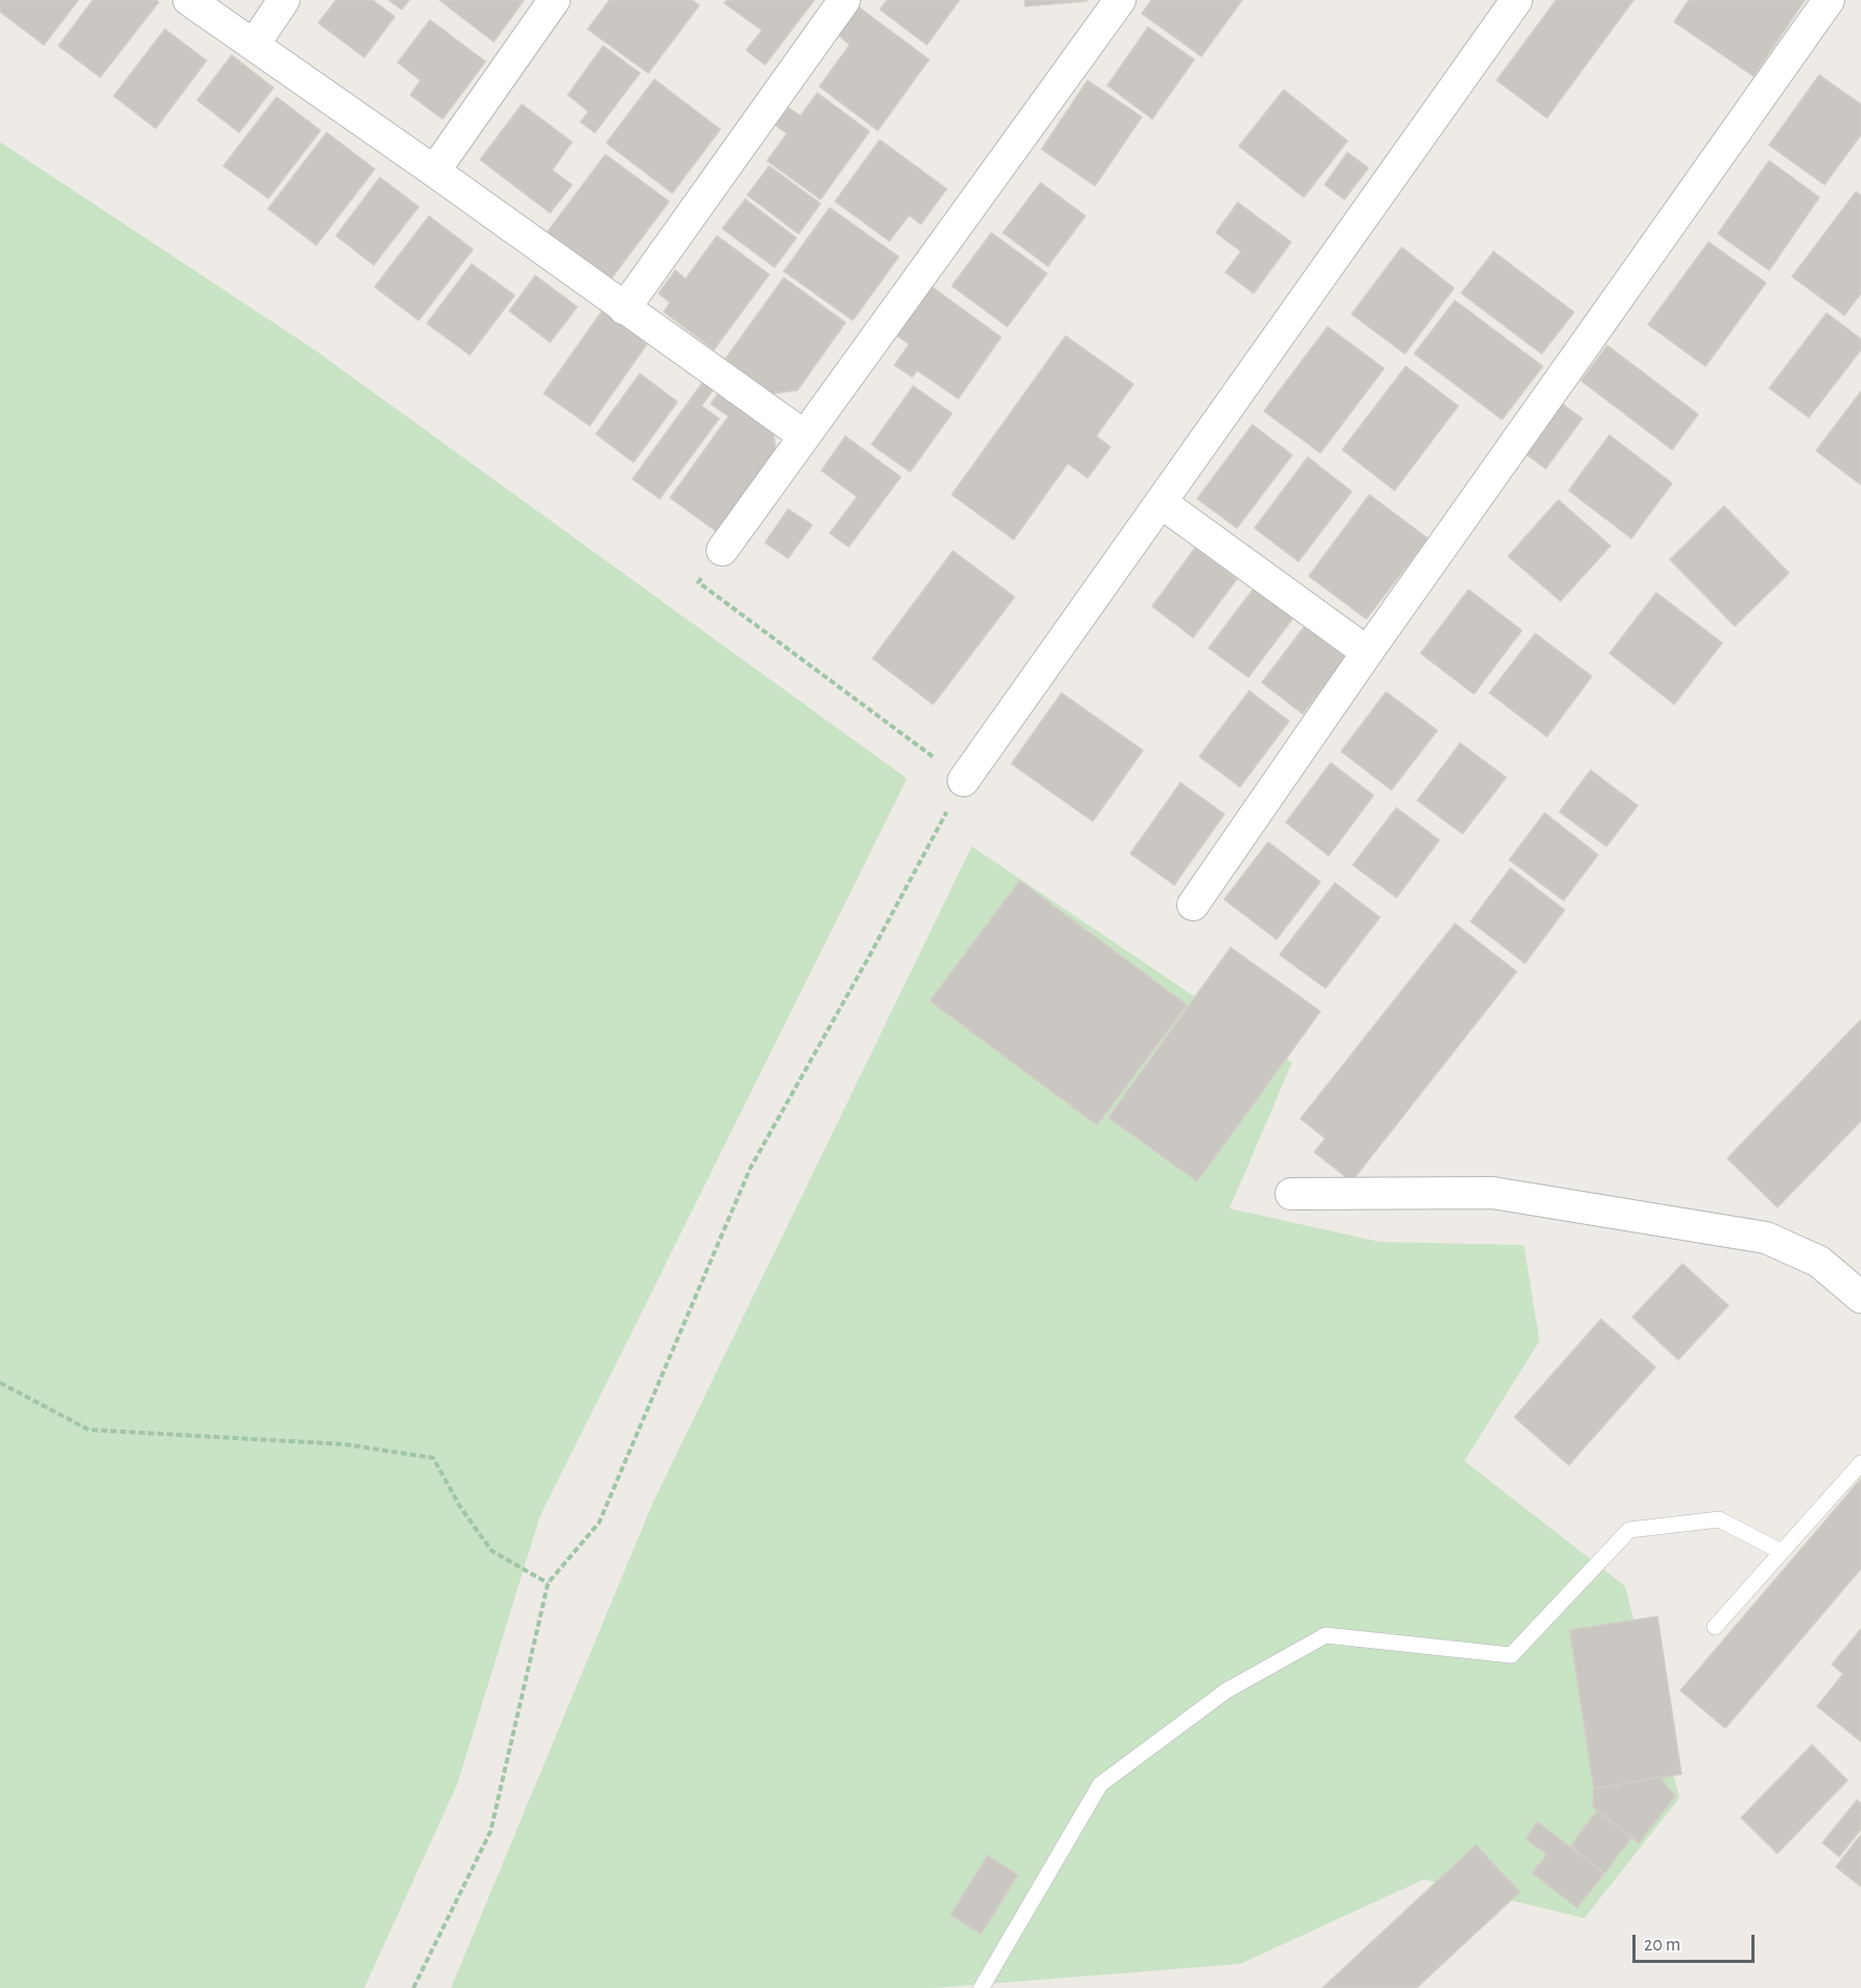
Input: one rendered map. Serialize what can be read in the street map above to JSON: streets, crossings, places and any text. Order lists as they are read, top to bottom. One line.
{"scale_bar":"20 m"}
